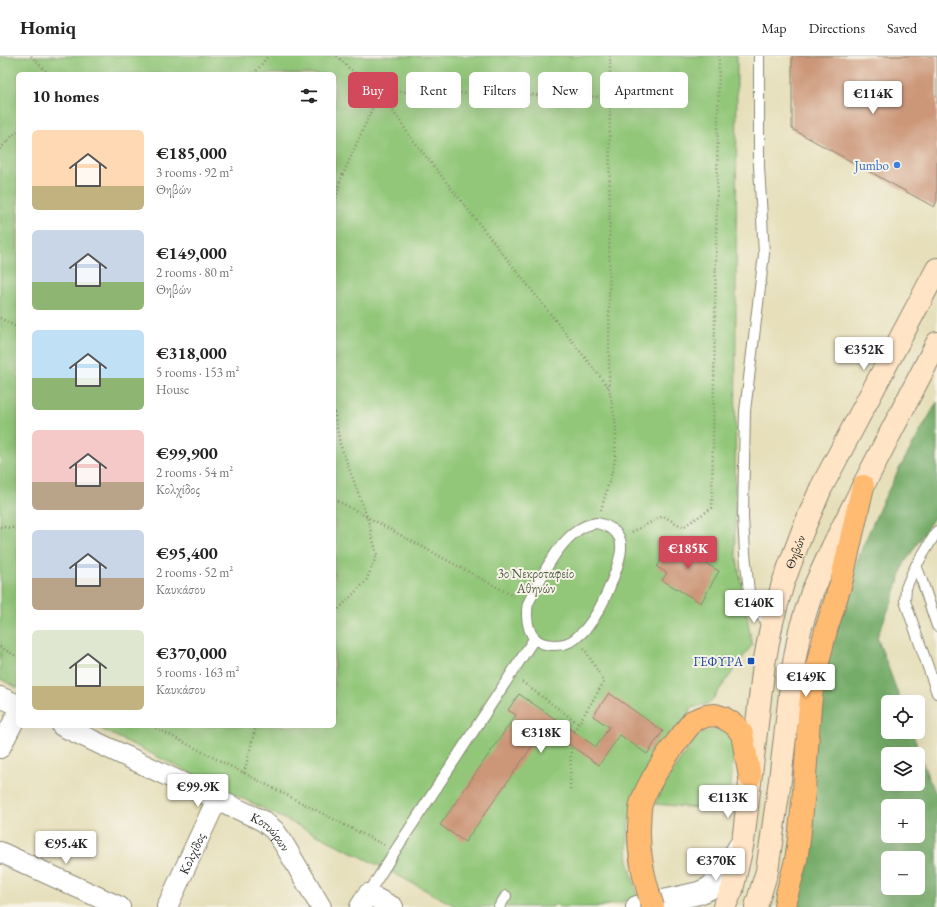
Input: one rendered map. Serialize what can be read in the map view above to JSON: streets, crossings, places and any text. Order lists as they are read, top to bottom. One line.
{"streets":{"main road":["Θηβών"],"street":["Κοτυώρων","Κολχίδος"]},"crossings":[["Κοτυώρων","Κολχίδος"]],"parks":["3ο Νεκροταφείο Αθηνών"],"places":{"other":["Jumbo"],"transit":["ΓΕΦΥΡΑ"]},"page":{"header":"Homiq","nav":["Map","Directions","Saved"],"chip":["Buy","Rent","Filters","New","Apartment"],"heading":"10 homes","price":["€114K","€352K","€185K","€140K","€149K","€318K","€99.9K","€113K","€95.4K","€370K"],"list":[{"name":"€185,000","note":"3 rooms · 92 m² · Θηβών"},{"name":"€149,000","note":"2 rooms · 80 m² · Θηβών"},{"name":"€318,000","note":"5 rooms · 153 m² · House"},{"name":"€99,900","note":"2 rooms · 54 m² · Κολχίδος"},{"name":"€95,400","note":"2 rooms · 52 m² · Καυκάσου"},{"name":"€370,000","note":"5 rooms · 163 m² · Καυκάσου"}],"map_buttons":["+","−"]}}
